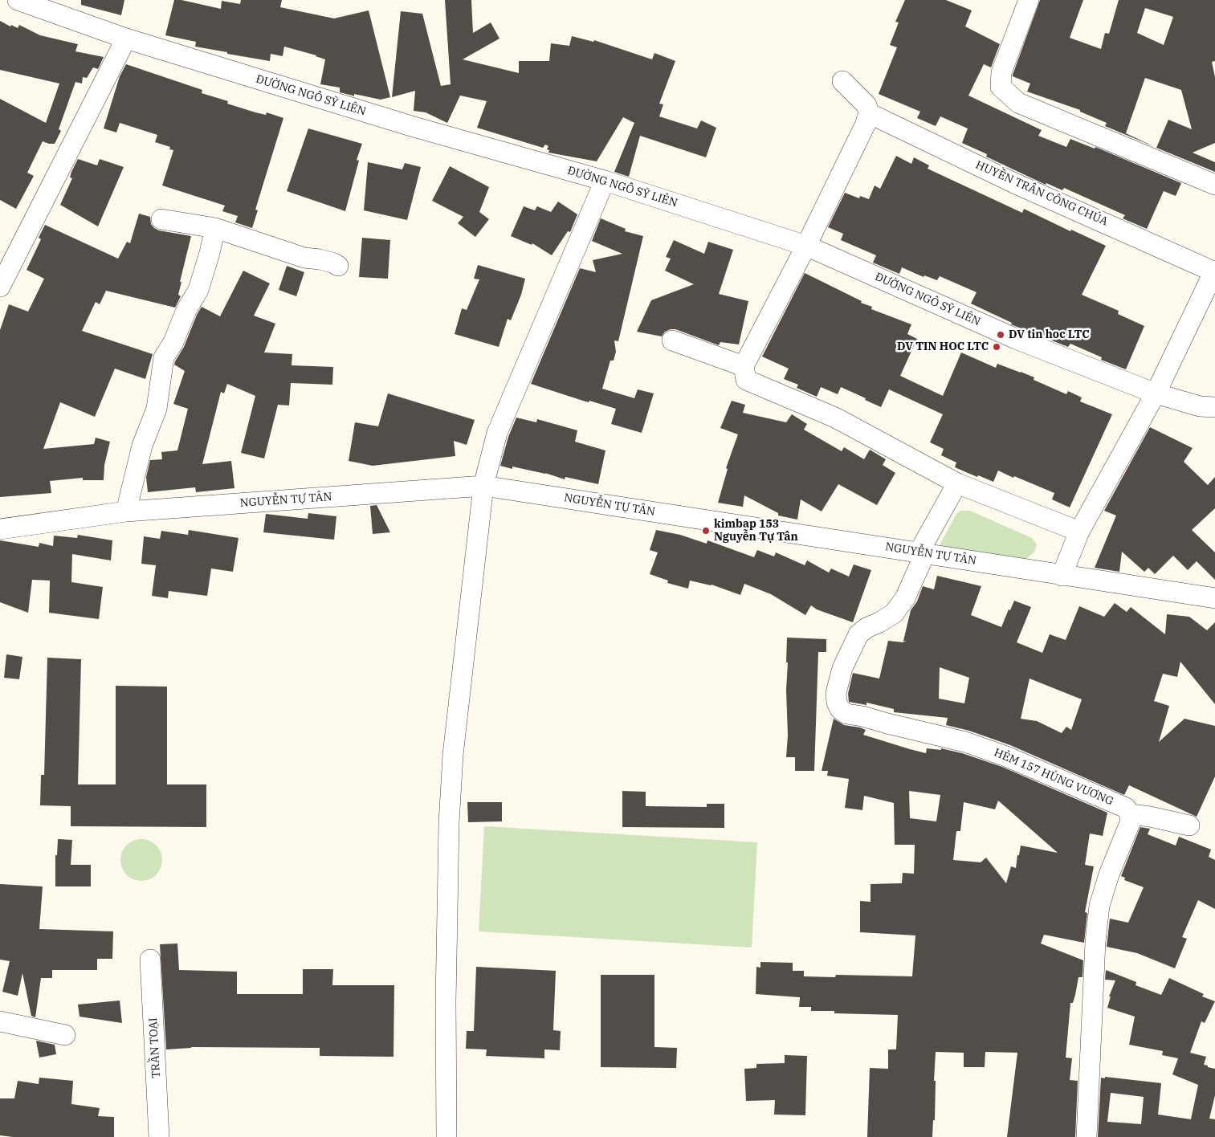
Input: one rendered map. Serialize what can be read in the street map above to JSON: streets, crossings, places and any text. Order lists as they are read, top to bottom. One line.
{"streets":{"street":["ĐƯỜNG NGÔ SỸ LIÊN","HUYỀN TRÂN CÔNG CHÚA","NGUYỄN TỰ TÂN","HẺM 157 HÙNG VƯƠNG","TRẦN TOẠI"]},"crossings":[["NGUYỄN TỰ TÂN","HẺM 157 HÙNG VƯƠNG"]],"places":["DV tin hoc LTC","DV TIN HOC LTC","kimbap 153 Nguyễn Tự Tân"]}
